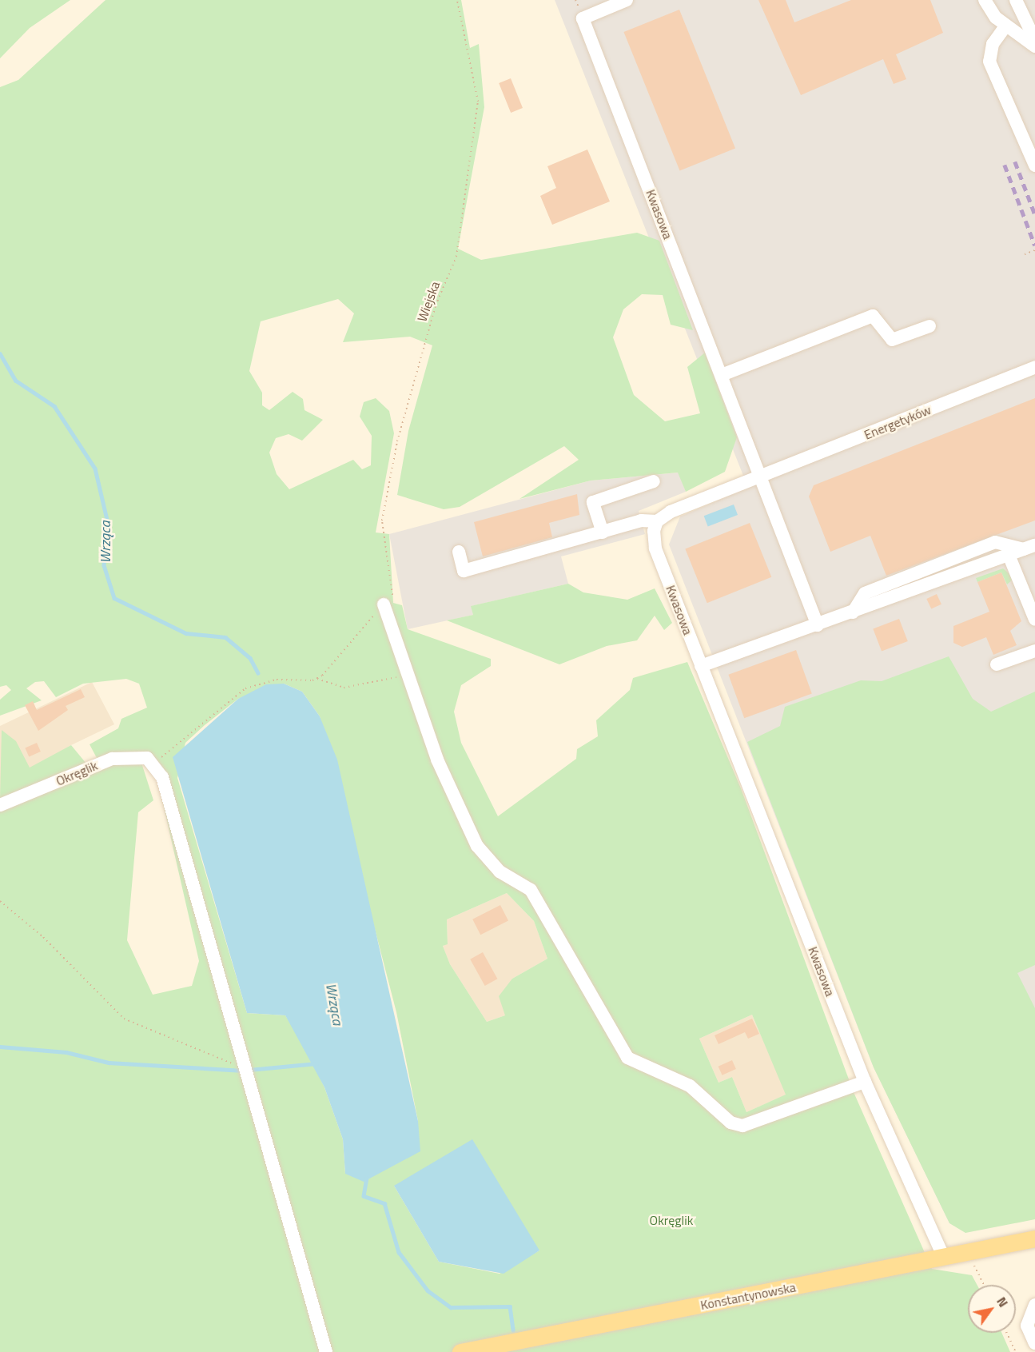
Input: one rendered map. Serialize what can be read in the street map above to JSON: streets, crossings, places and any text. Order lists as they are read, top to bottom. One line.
{"streets":{"main road":["Konstantynowska"],"street":["Kwasowa","Energetyków","Okręglik"],"path":["Wiejska"]},"crossings":[["Kwasowa","Energetyków"],["Kwasowa","Konstantynowska"]],"water":["Wrząca"],"parks":["Okręglik"],"north":"top right"}
